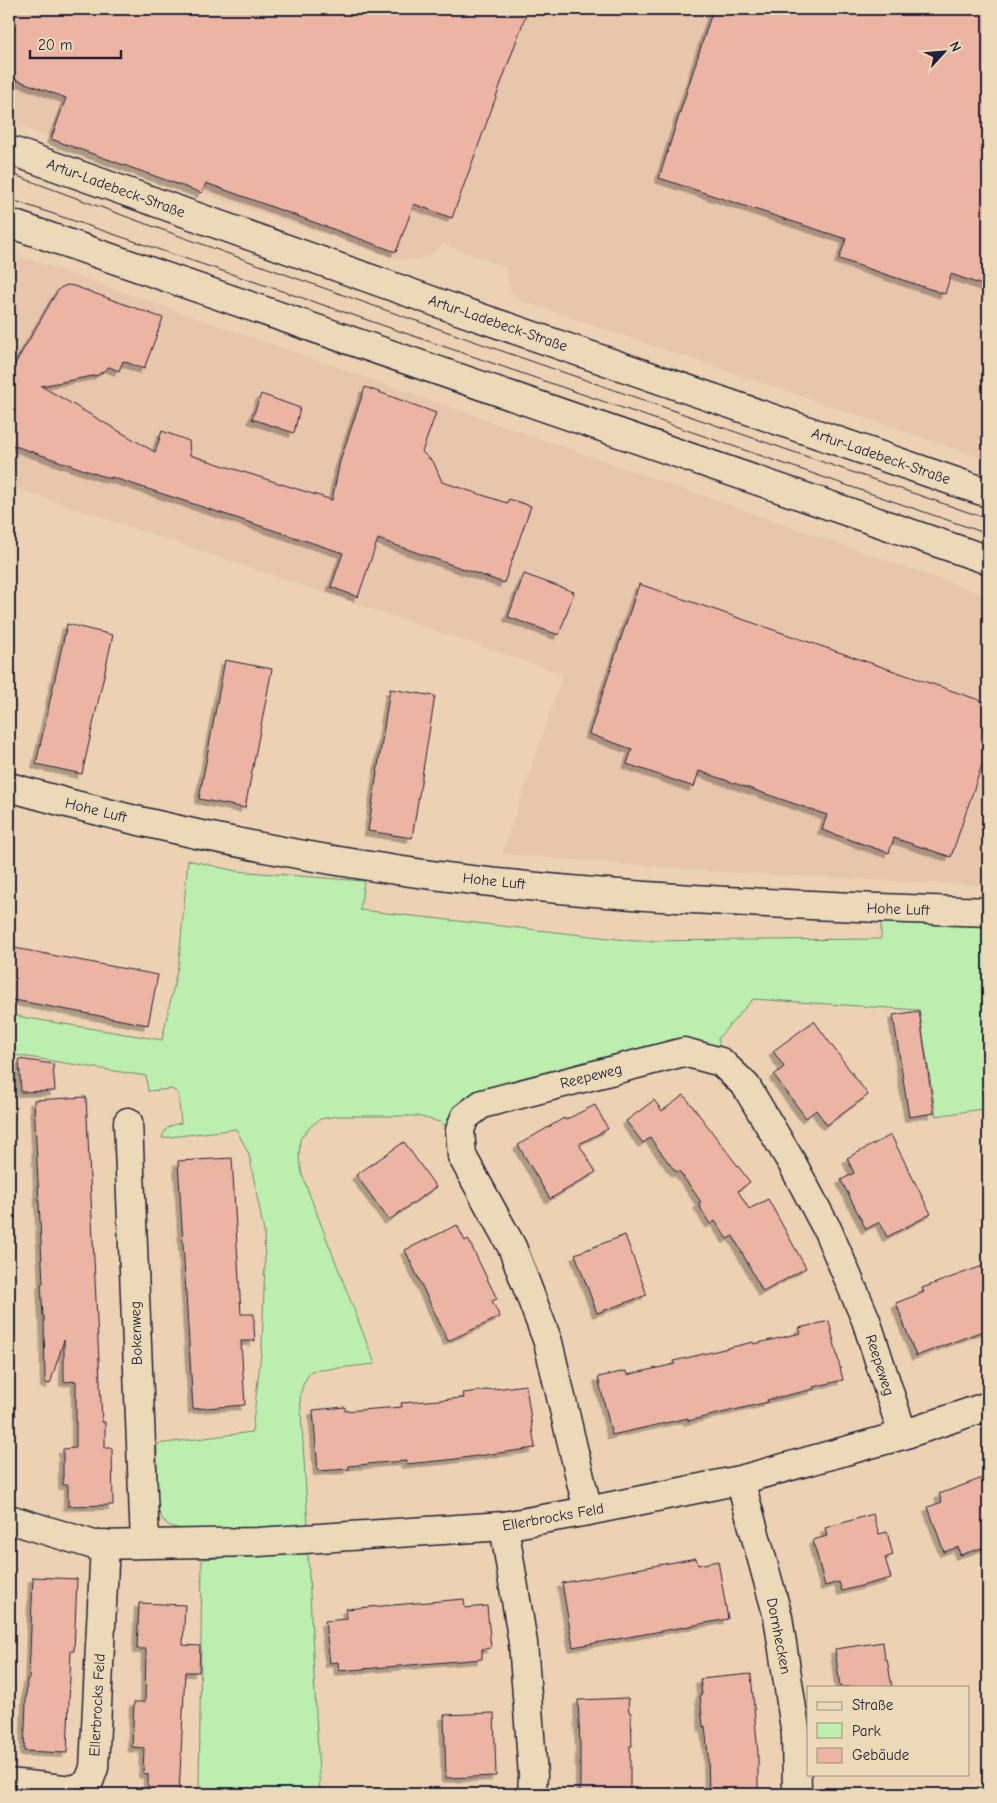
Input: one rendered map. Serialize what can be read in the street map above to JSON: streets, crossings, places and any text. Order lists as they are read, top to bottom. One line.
{"streets":{"street":["Artur-Ladebeck-Straße","Hohe Luft","Reepeweg","Bokenweg","Ellerbrocks Feld","Dornhecken"]},"crossings":[["Reepeweg","Ellerbrocks Feld"],["Bokenweg","Ellerbrocks Feld"],["Ellerbrocks Feld","Dornhecken"]],"legend":["Straße","Park","Gebäude"],"scale_bar":"20 m","north":"top right"}
